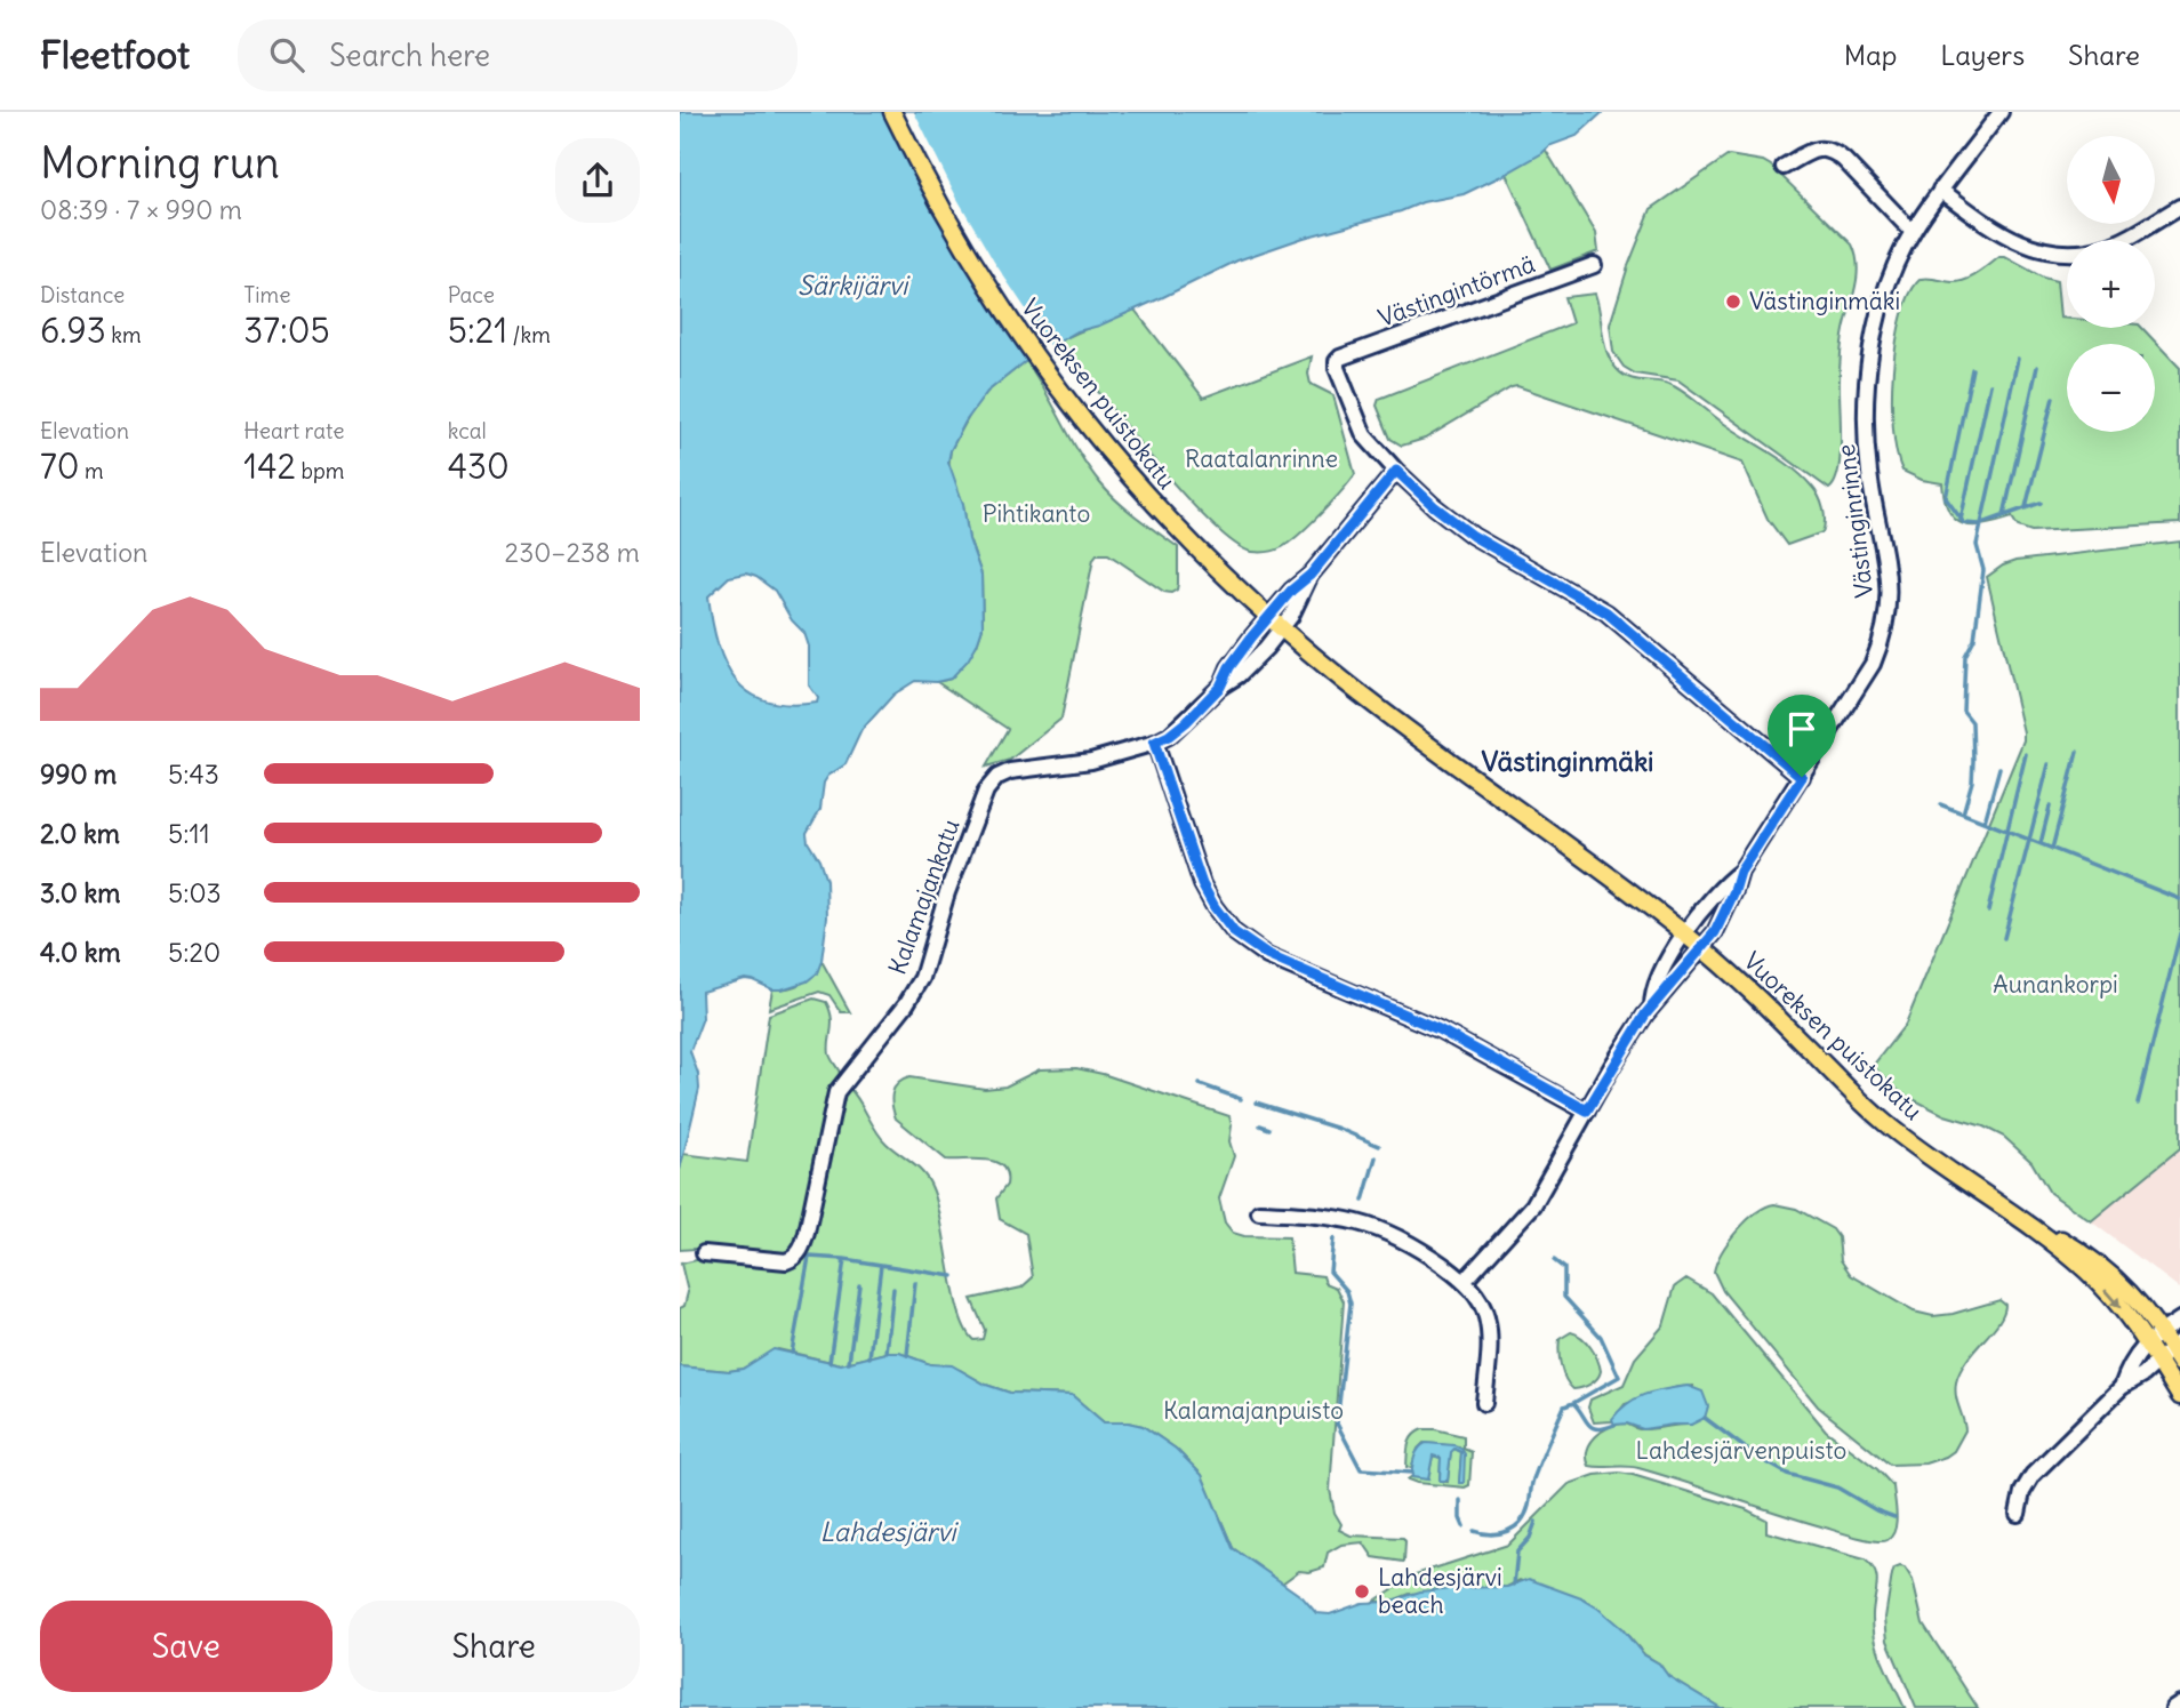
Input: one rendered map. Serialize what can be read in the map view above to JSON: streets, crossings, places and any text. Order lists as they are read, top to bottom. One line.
{"streets":{"main road":["Vuoreksen puistokatu"],"street":["Västingintörmä","Västinginrinne","Kalamajankatu"]},"crossings":[["Vuoreksen puistokatu","Västinginrinne"],["Vuoreksen puistokatu","Kalamajankatu"]],"districts":["Västinginmäki"],"water":["Särkijärvi","Lahdesjärvi"],"parks":["Raatalanrinne","Pihtikanto","Aunankorpi","Kalamajanpuisto","Lahdesjärvenpuisto"],"places":["Västinginmäki","Lahdesjärvi beach"],"north":"bottom","page":{"header":"Fleetfoot","search":"Search here","nav":["Map","Layers","Share"],"heading":["Morning run","08:39 · 7 × 990 m"],"map_buttons":["+","−"],"stats":[["Distance","6.93 km"],["Time","37:05"],["Pace","5:21 /km"],["Elevation","70 m"],["Heart rate","142 bpm"],["kcal","430"]],"chart":["Elevation","230–238 m"],"list":[{"name":"990 m","note":"5:43"},{"name":"2.0 km","note":"5:11"},{"name":"3.0 km","note":"5:03"},{"name":"4.0 km","note":"5:20"}],"buttons":["Save","Share"]}}
